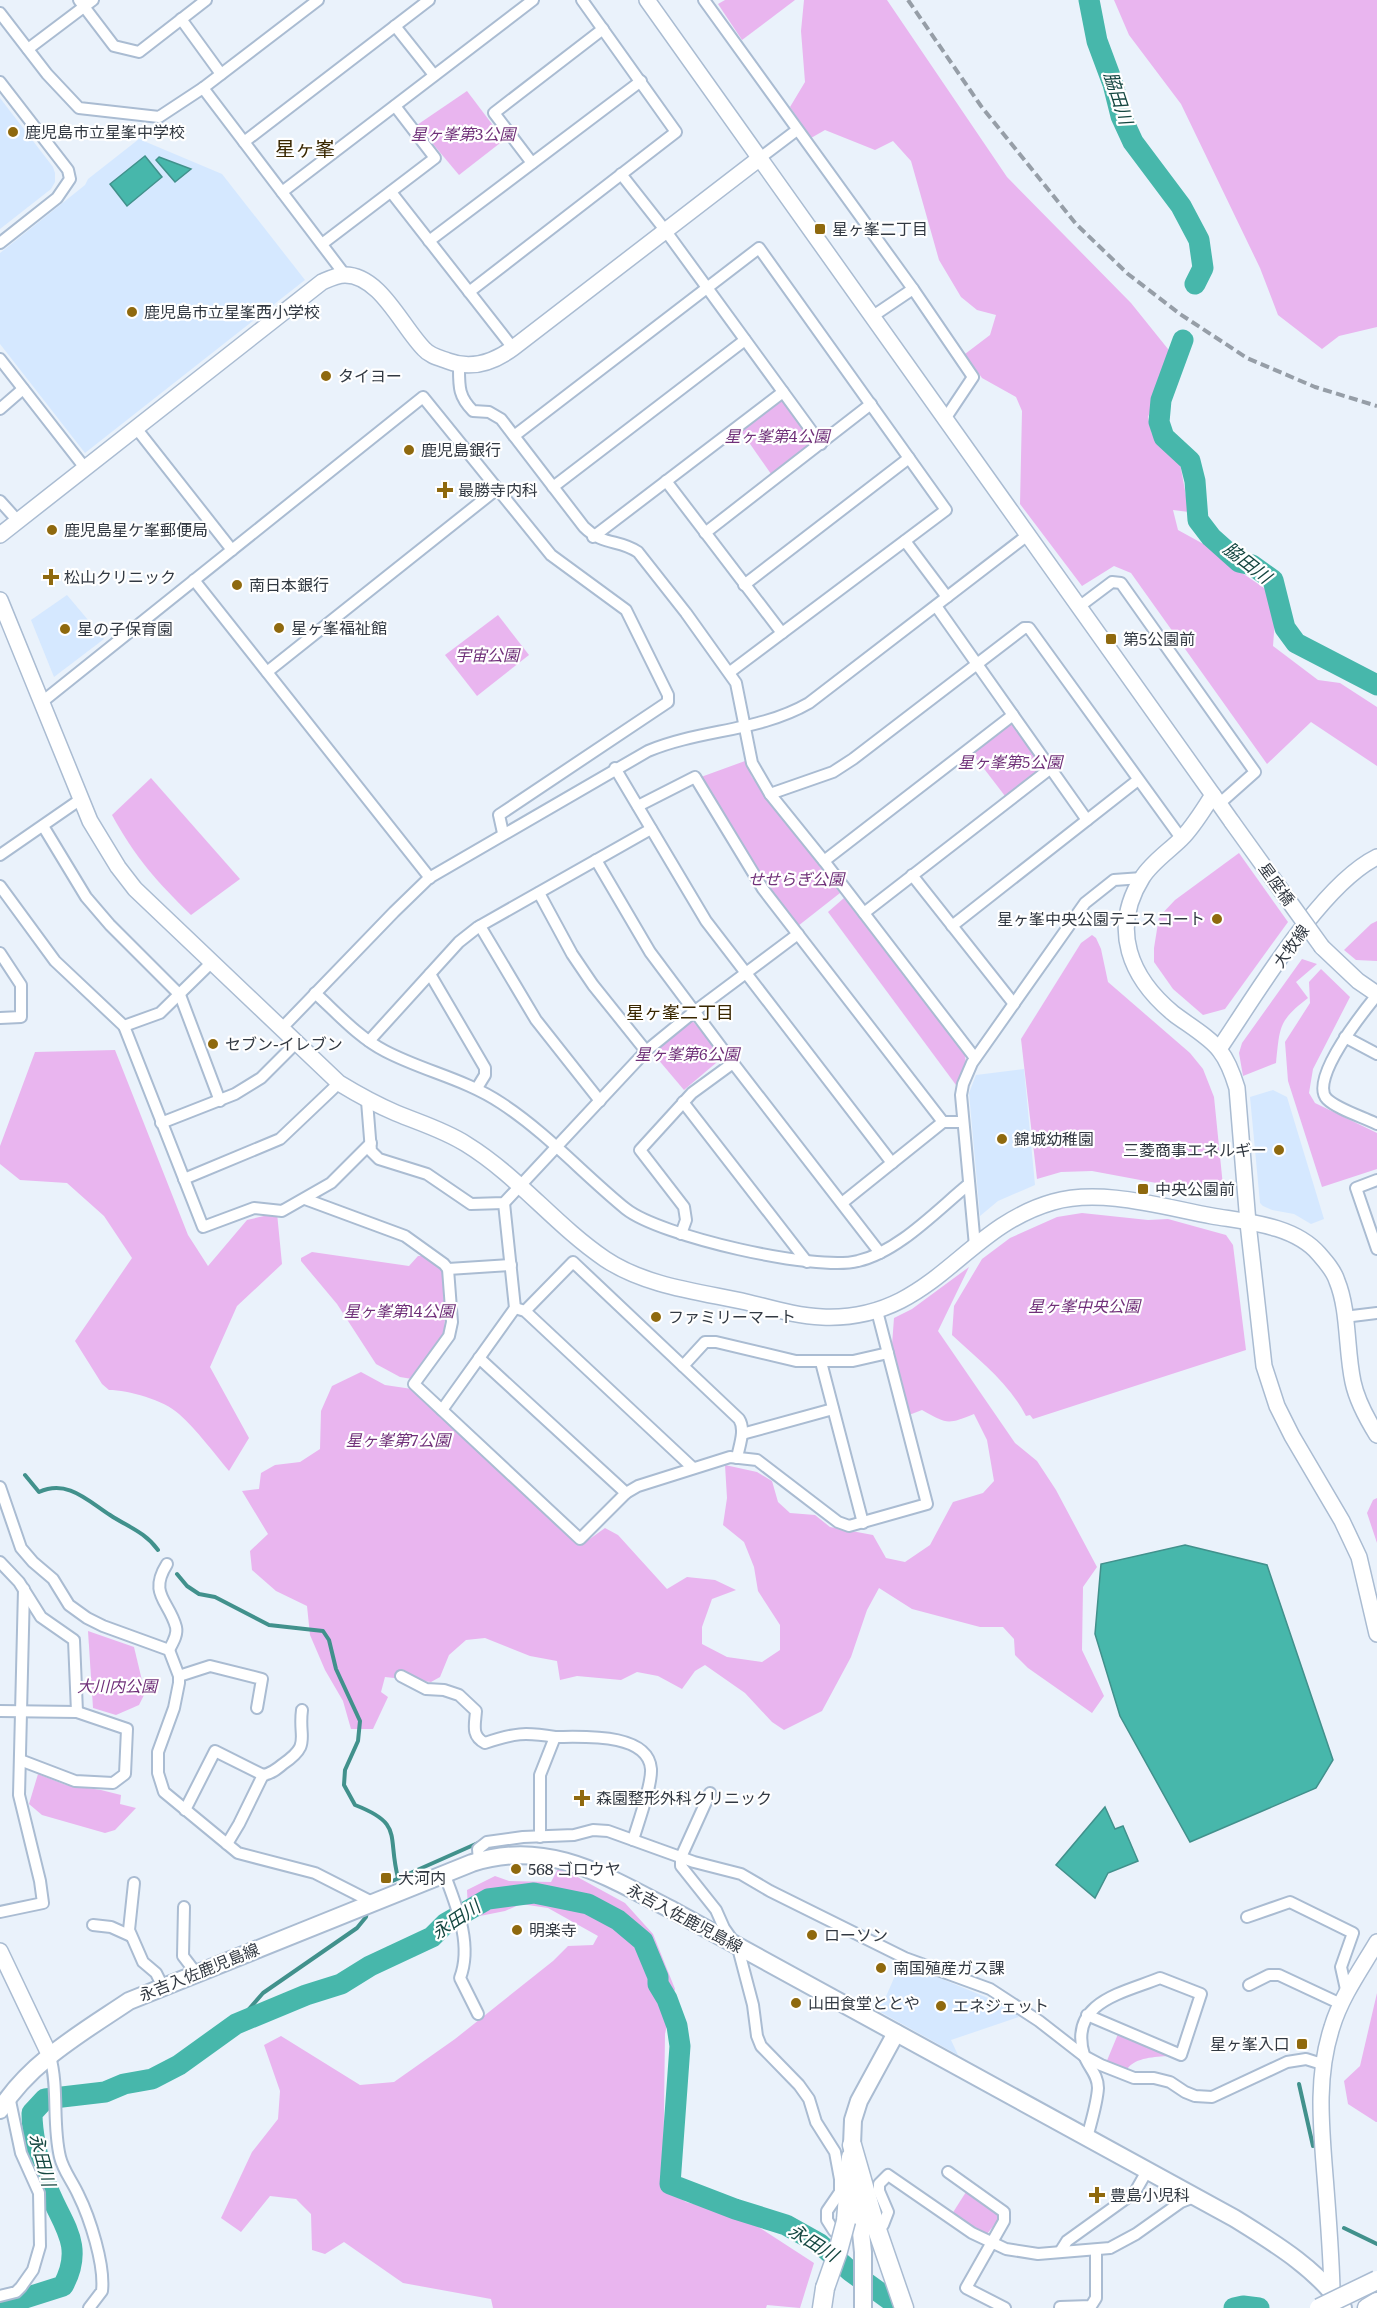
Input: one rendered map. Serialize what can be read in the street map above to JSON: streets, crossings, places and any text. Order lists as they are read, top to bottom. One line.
{"streets":{"main road":["永吉入佐鹿児島線"],"street":["星座橋","大牧線"]},"districts":["星ヶ峯","星ヶ峯二丁目"],"water":["脇田川","永田川"],"parks":["星ヶ峯第3公園","星ヶ峯第4公園","宇宙公園","星ヶ峯第5公園","せせらぎ公園","星ヶ峯第6公園","星ヶ峯中央公園","星ヶ峯第14公園","星ヶ峯第7公園","大川内公園"],"places":{"other":["鹿児島市立星峯中学校","鹿児島市立星峯西小学校","タイヨー","鹿児島銀行","鹿児島星ケ峯郵便局","南日本銀行","星ヶ峯福祉館","星の子保育園","星ヶ峯中央公園テニスコート","セブン-イレブン","錦城幼稚園","三菱商事エネルギー","ファミリーマート","568 ゴロウヤ","明楽寺","ローソン","南国殖産ガス課","山田食堂ととや","エネジェット"],"transit":["星ヶ峯二丁目","第5公園前","中央公園前","大河内","星ヶ峯入口"],"health":["最勝寺内科","松山クリニック","森園整形外科クリニック","豊島小児科"]}}
